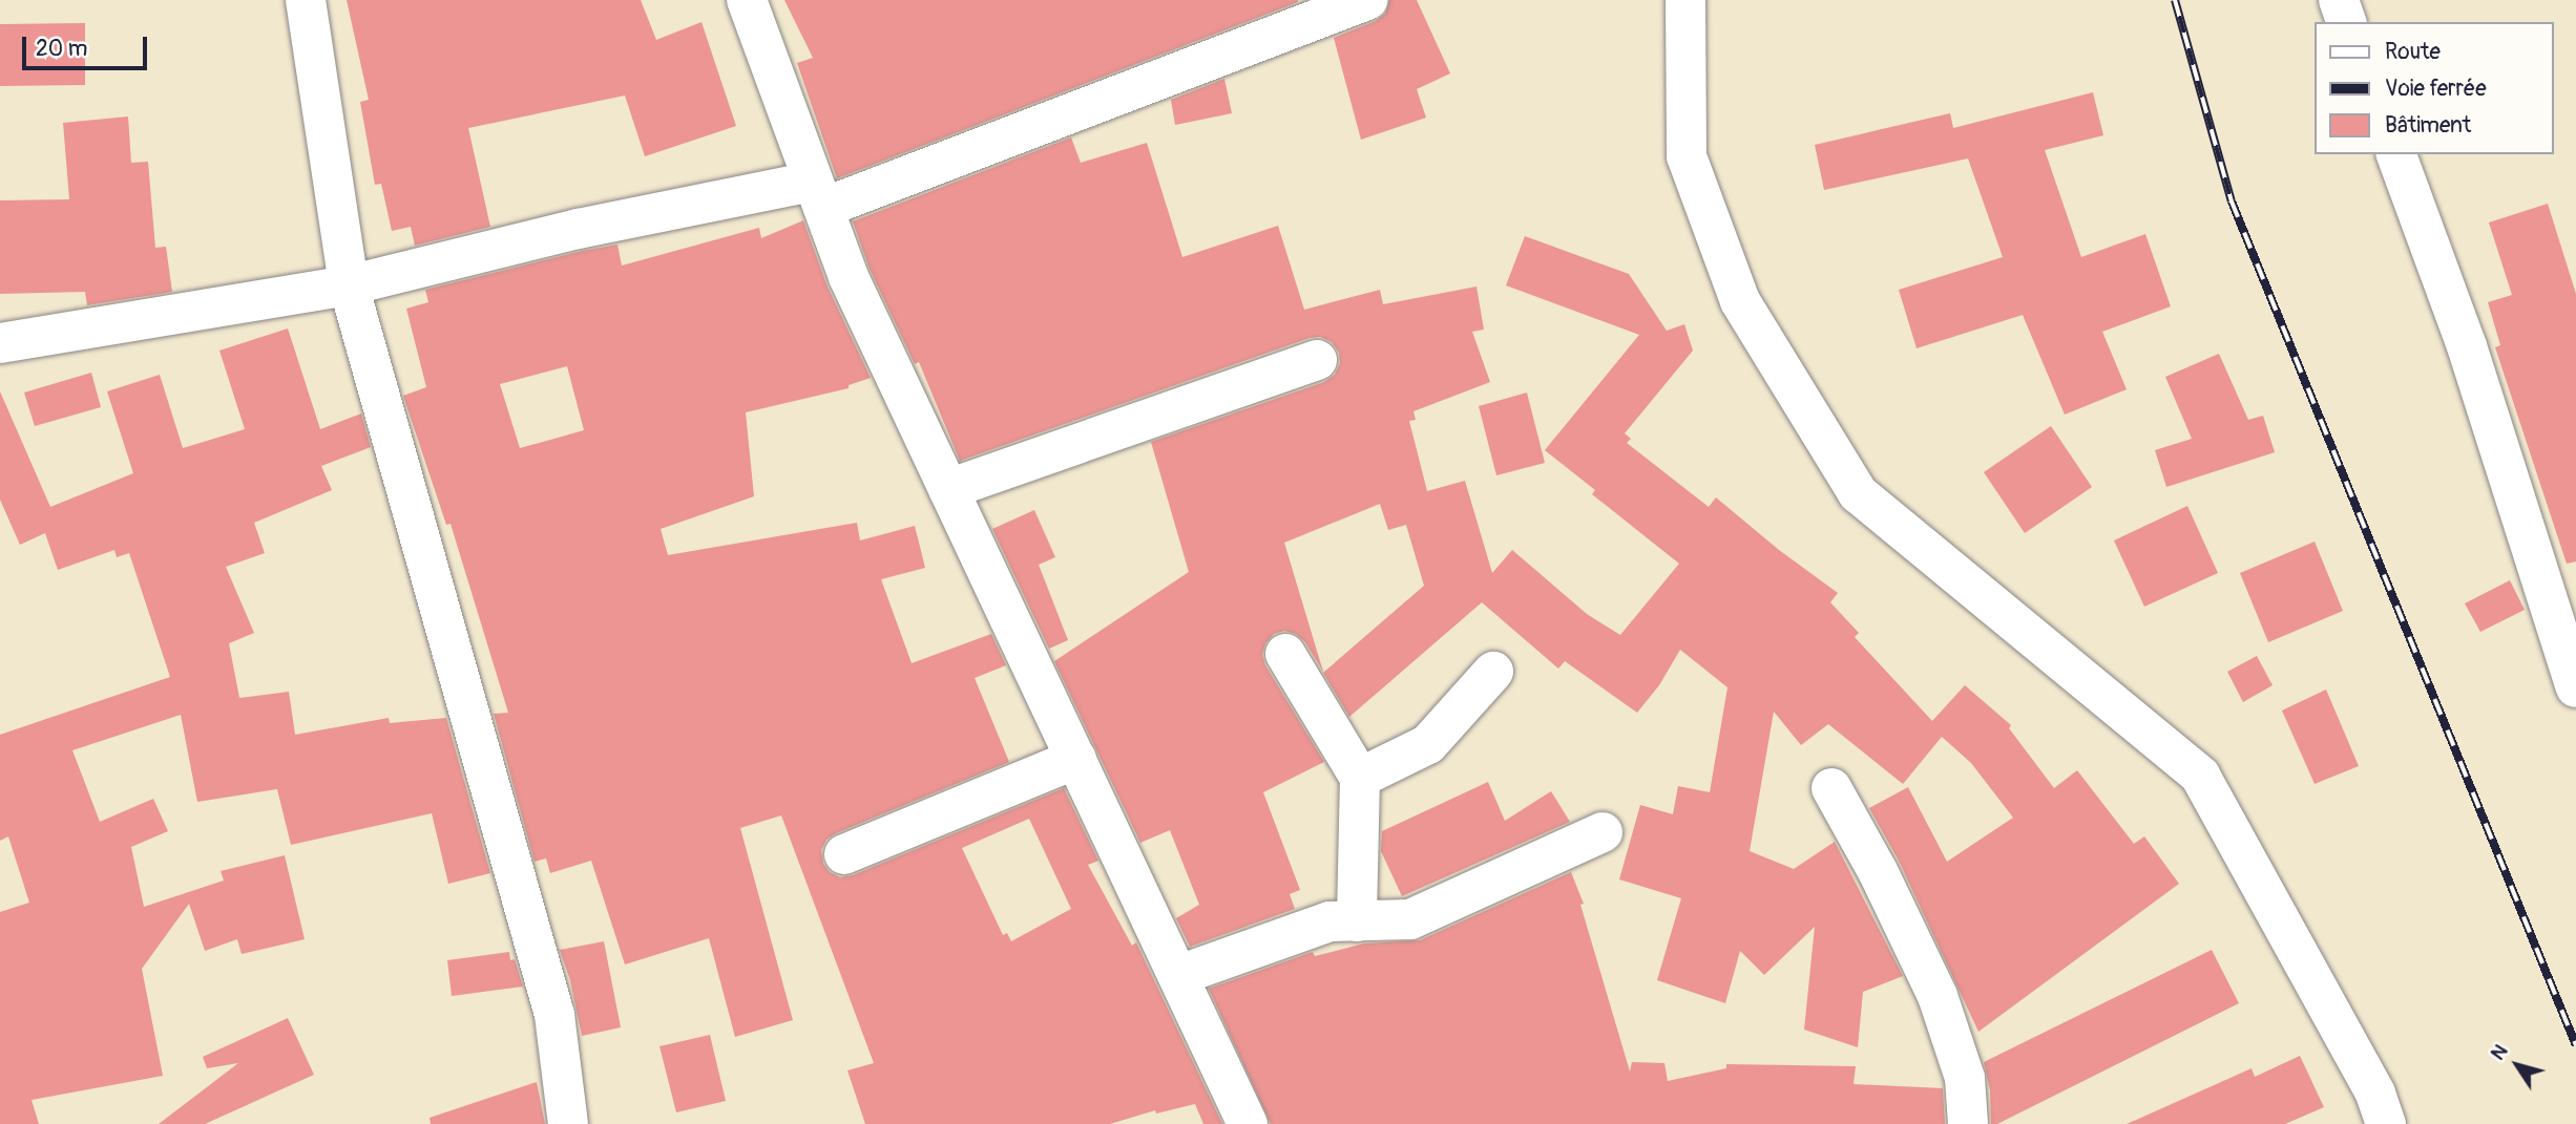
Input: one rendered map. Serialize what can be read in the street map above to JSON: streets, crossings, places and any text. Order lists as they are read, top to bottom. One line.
{"legend":["Route","Voie ferrée","Bâtiment"],"scale_bar":"20 m","north":"top left"}
